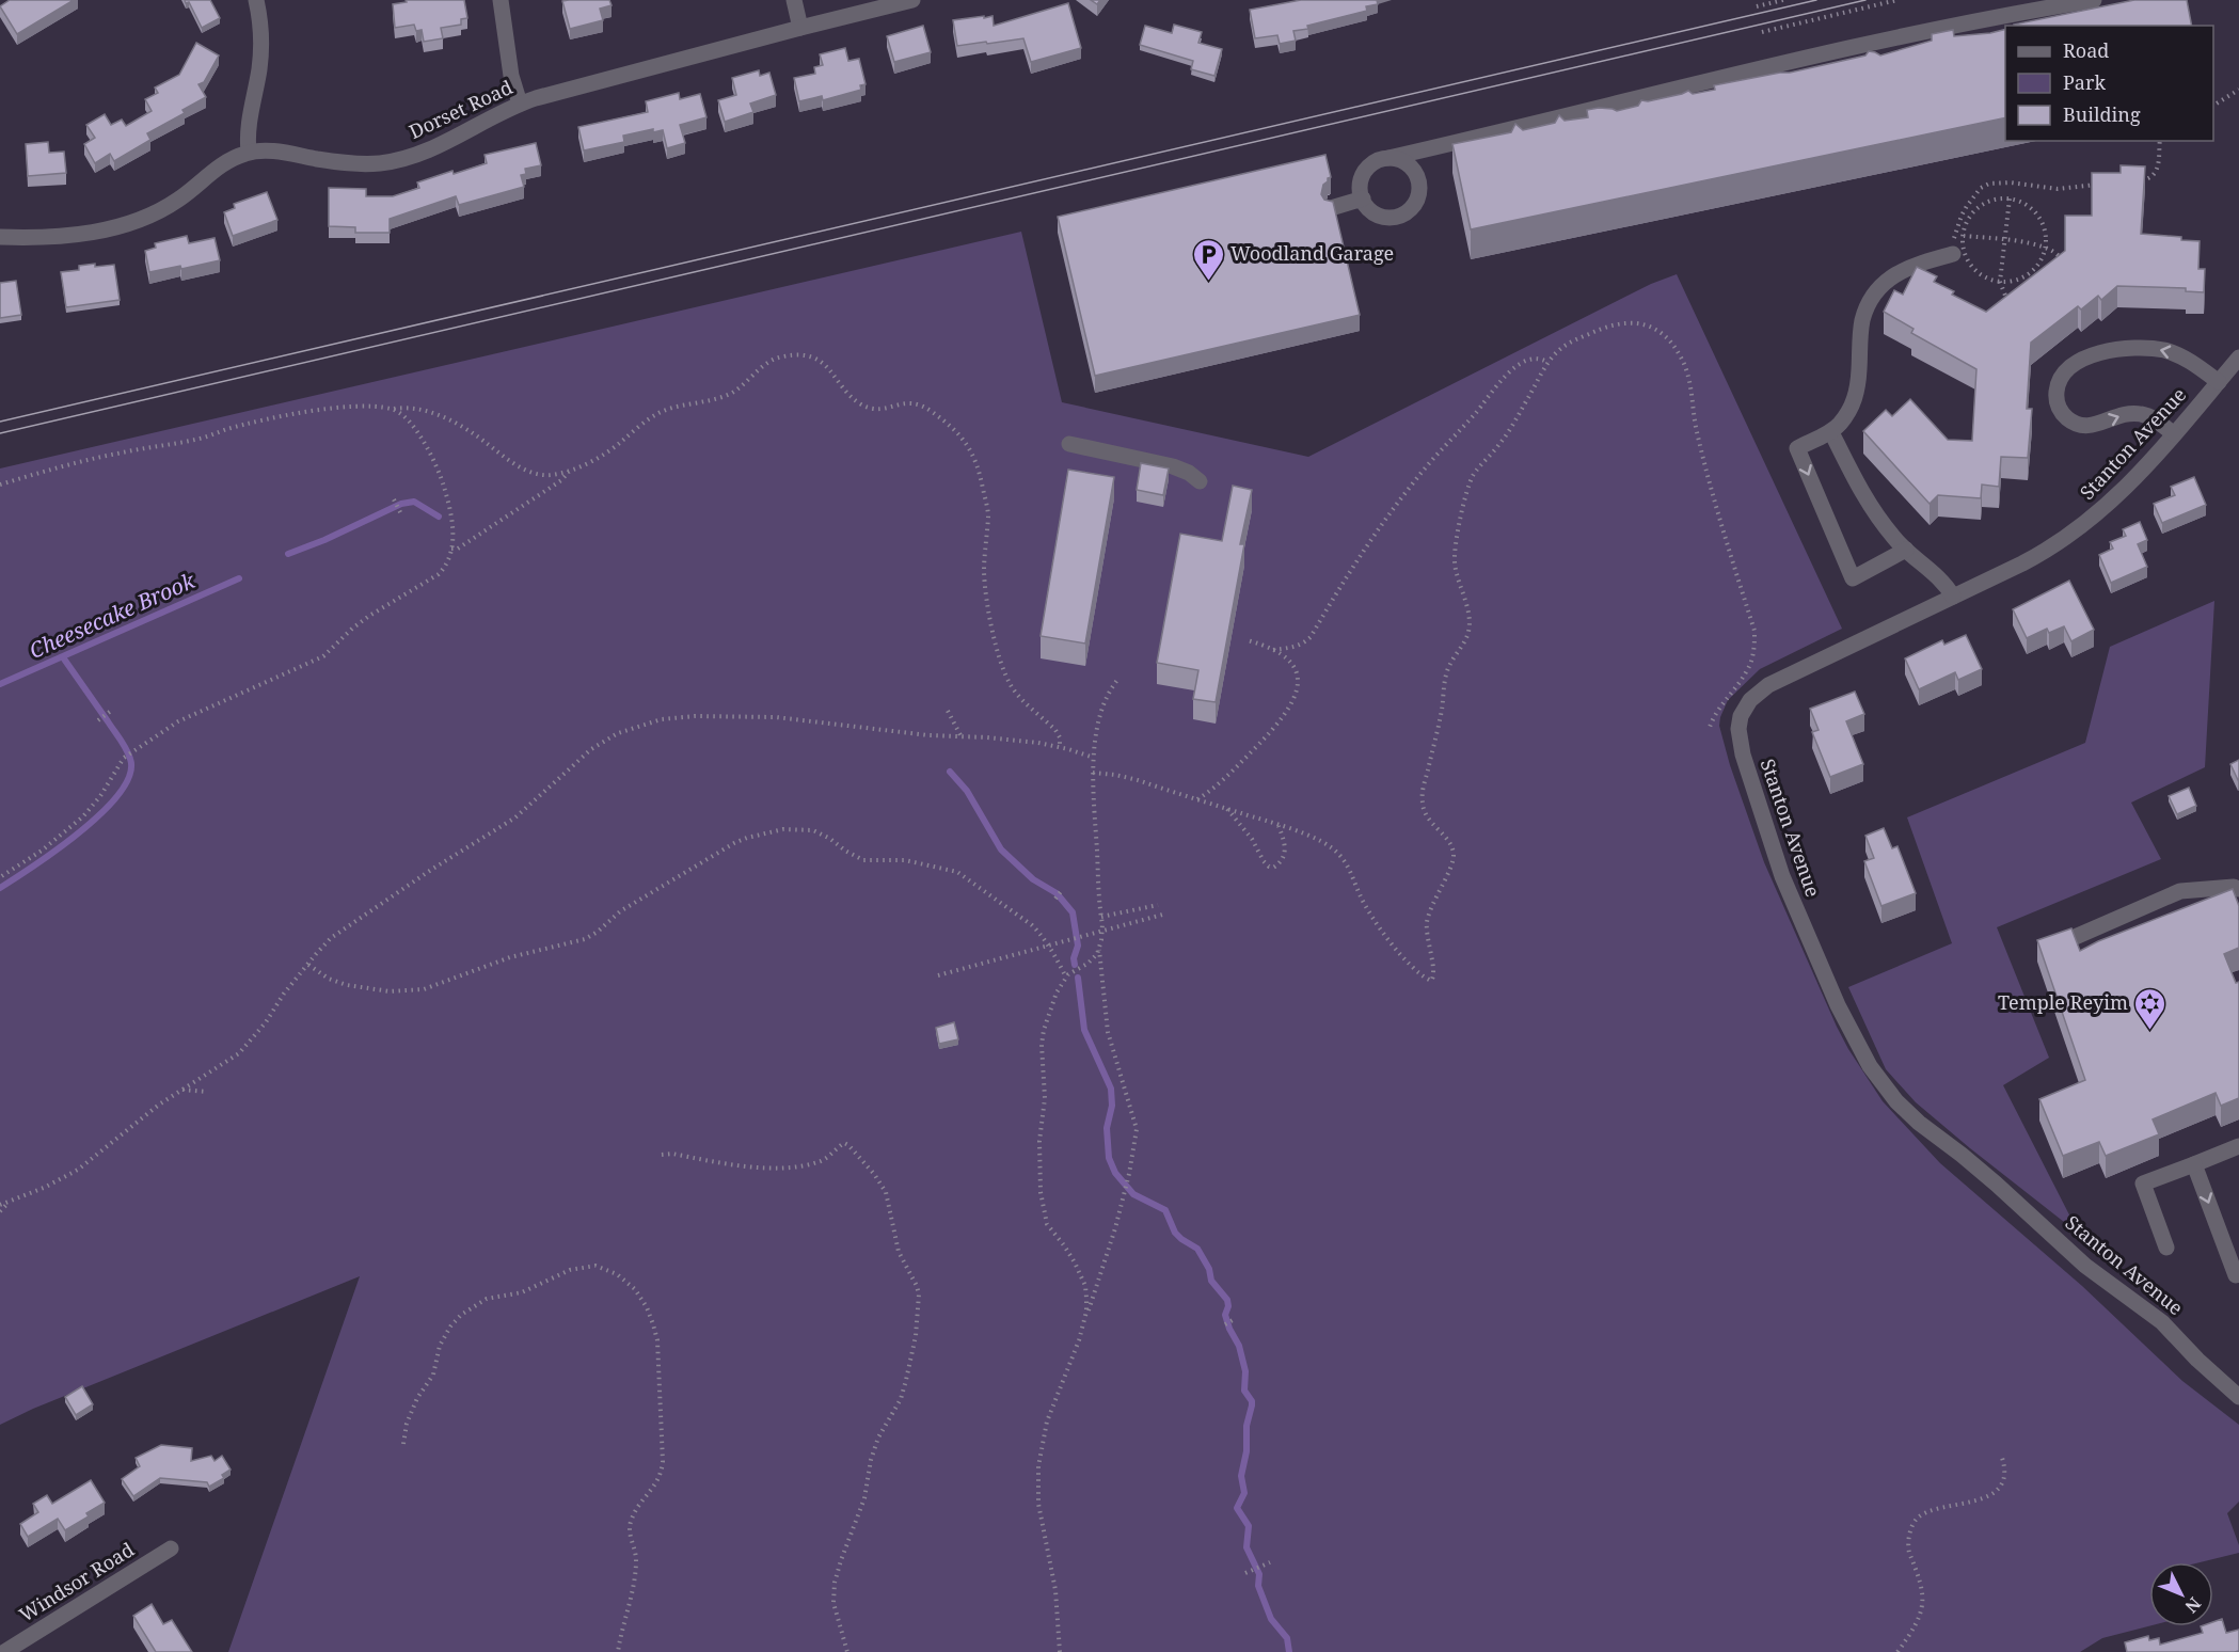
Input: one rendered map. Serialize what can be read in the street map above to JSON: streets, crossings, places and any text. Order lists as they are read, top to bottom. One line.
{"streets":{"street":["Dorset Road","Stanton Avenue","Windsor Road"]},"water":["Cheesecake Brook"],"places":{"parking":["Woodland Garage"],"synagogue":["Temple Reyim"]},"legend":["Road","Park","Building"],"north":"bottom right"}
